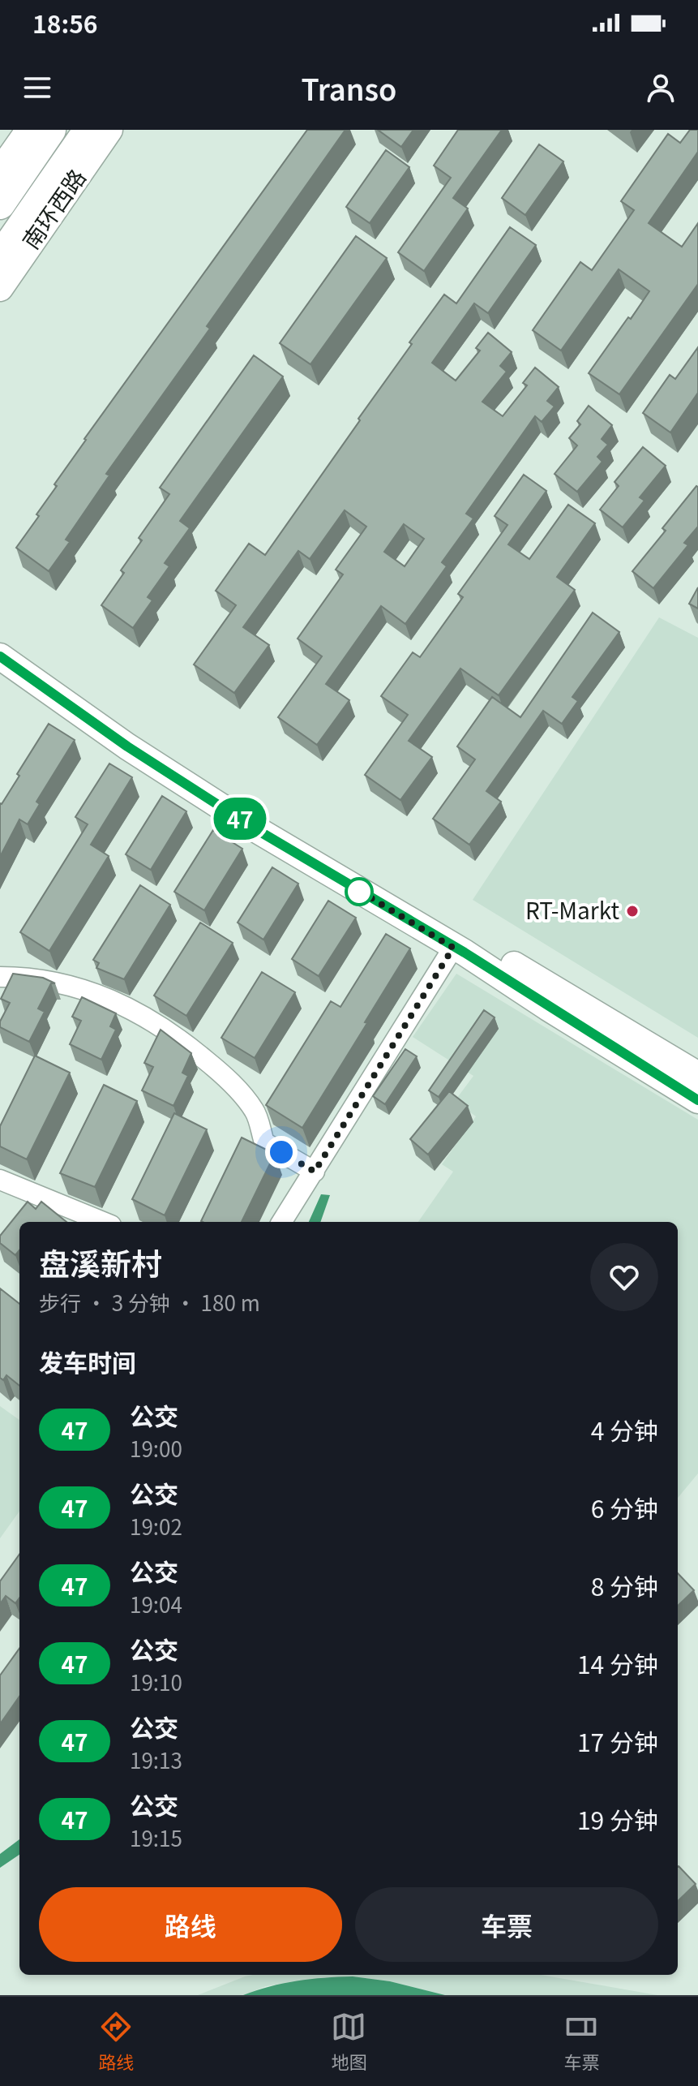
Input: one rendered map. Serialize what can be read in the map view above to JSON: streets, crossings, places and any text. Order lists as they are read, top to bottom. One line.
{"streets":{"main road":["南环西路"]},"places":["RT-Markt"],"lines":["bus line 47"],"page":{"status":"18:56","header":"Transo","on_map":"47","heading":[["盘溪新村","步行 · 3 分钟 · 180 m"],"发车时间"],"list":[{"mark":"47","name":"公交","note":"19:00","value":"4 分钟"},{"mark":"47","name":"公交","note":"19:02","value":"6 分钟"},{"mark":"47","name":"公交","note":"19:04","value":"8 分钟"},{"mark":"47","name":"公交","note":"19:10","value":"14 分钟"},{"mark":"47","name":"公交","note":"19:13","value":"17 分钟"},{"mark":"47","name":"公交","note":"19:15","value":"19 分钟"}],"buttons":["路线","车票"],"tabs":["路线","地图","车票"]}}
